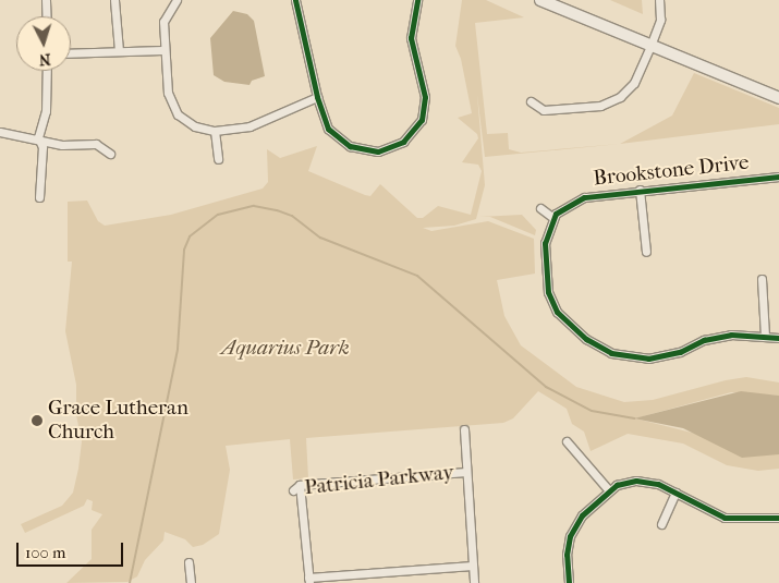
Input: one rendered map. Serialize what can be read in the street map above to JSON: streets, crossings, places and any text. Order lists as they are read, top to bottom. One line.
{"streets":{"street":["Brookstone Drive","Patricia Parkway"]},"parks":["Aquarius Park"],"places":["Grace Lutheran Church"],"scale_bar":"100 m","north":"bottom"}
